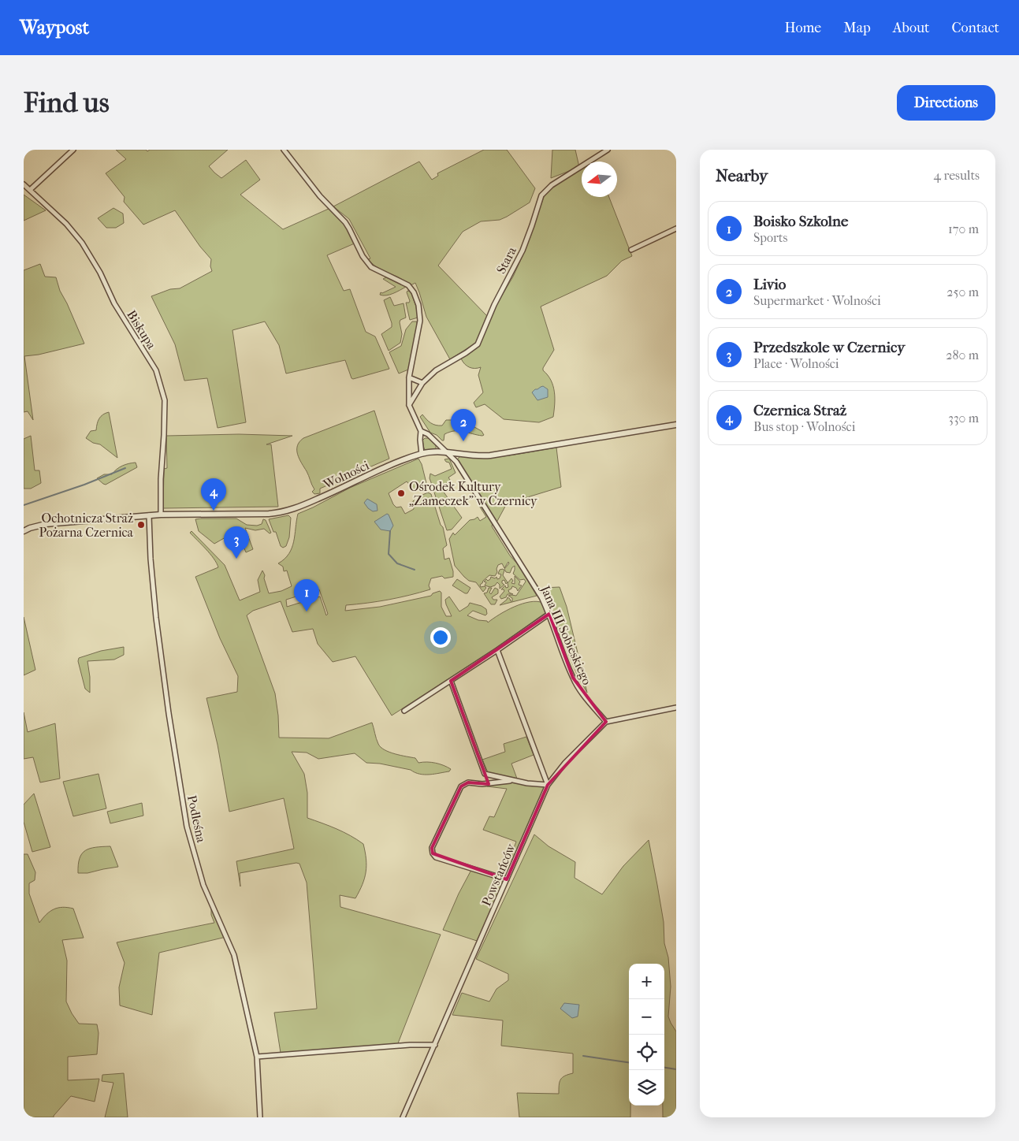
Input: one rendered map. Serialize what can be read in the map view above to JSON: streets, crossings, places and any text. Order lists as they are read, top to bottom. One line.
{"streets":{"street":["Stara","Biskupa","Wolności","Jana III Sobieskiego","Podleśna","Powstańców"]},"crossings":[["Stara","Jana III Sobieskiego"],["Biskupa","Wolności"],["Wolności","Jana III Sobieskiego"],["Wolności","Podleśna"],["Jana III Sobieskiego","Powstańców"]],"places":["Ośrodek Kultury „Zameczek” w Czernicy","Ochotnicza Straż Pożarna Czernica"],"north":"left","page":{"header":"Waypost","nav":["Home","Map","About","Contact"],"buttons":"Directions","title":"Find us","heading":["Nearby","4 results"],"list":[{"mark":"1","name":"Boisko Szkolne","note":"Sports","value":"170 m"},{"mark":"2","name":"Livio","note":"Supermarket · Wolności","value":"250 m"},{"mark":"3","name":"Przedszkole w Czernicy","note":"Place · Wolności","value":"280 m"},{"mark":"4","name":"Czernica Straż","note":"Bus stop · Wolności","value":"330 m"}],"pins":["2","4","3","1"],"map_buttons":["+","−"]}}
